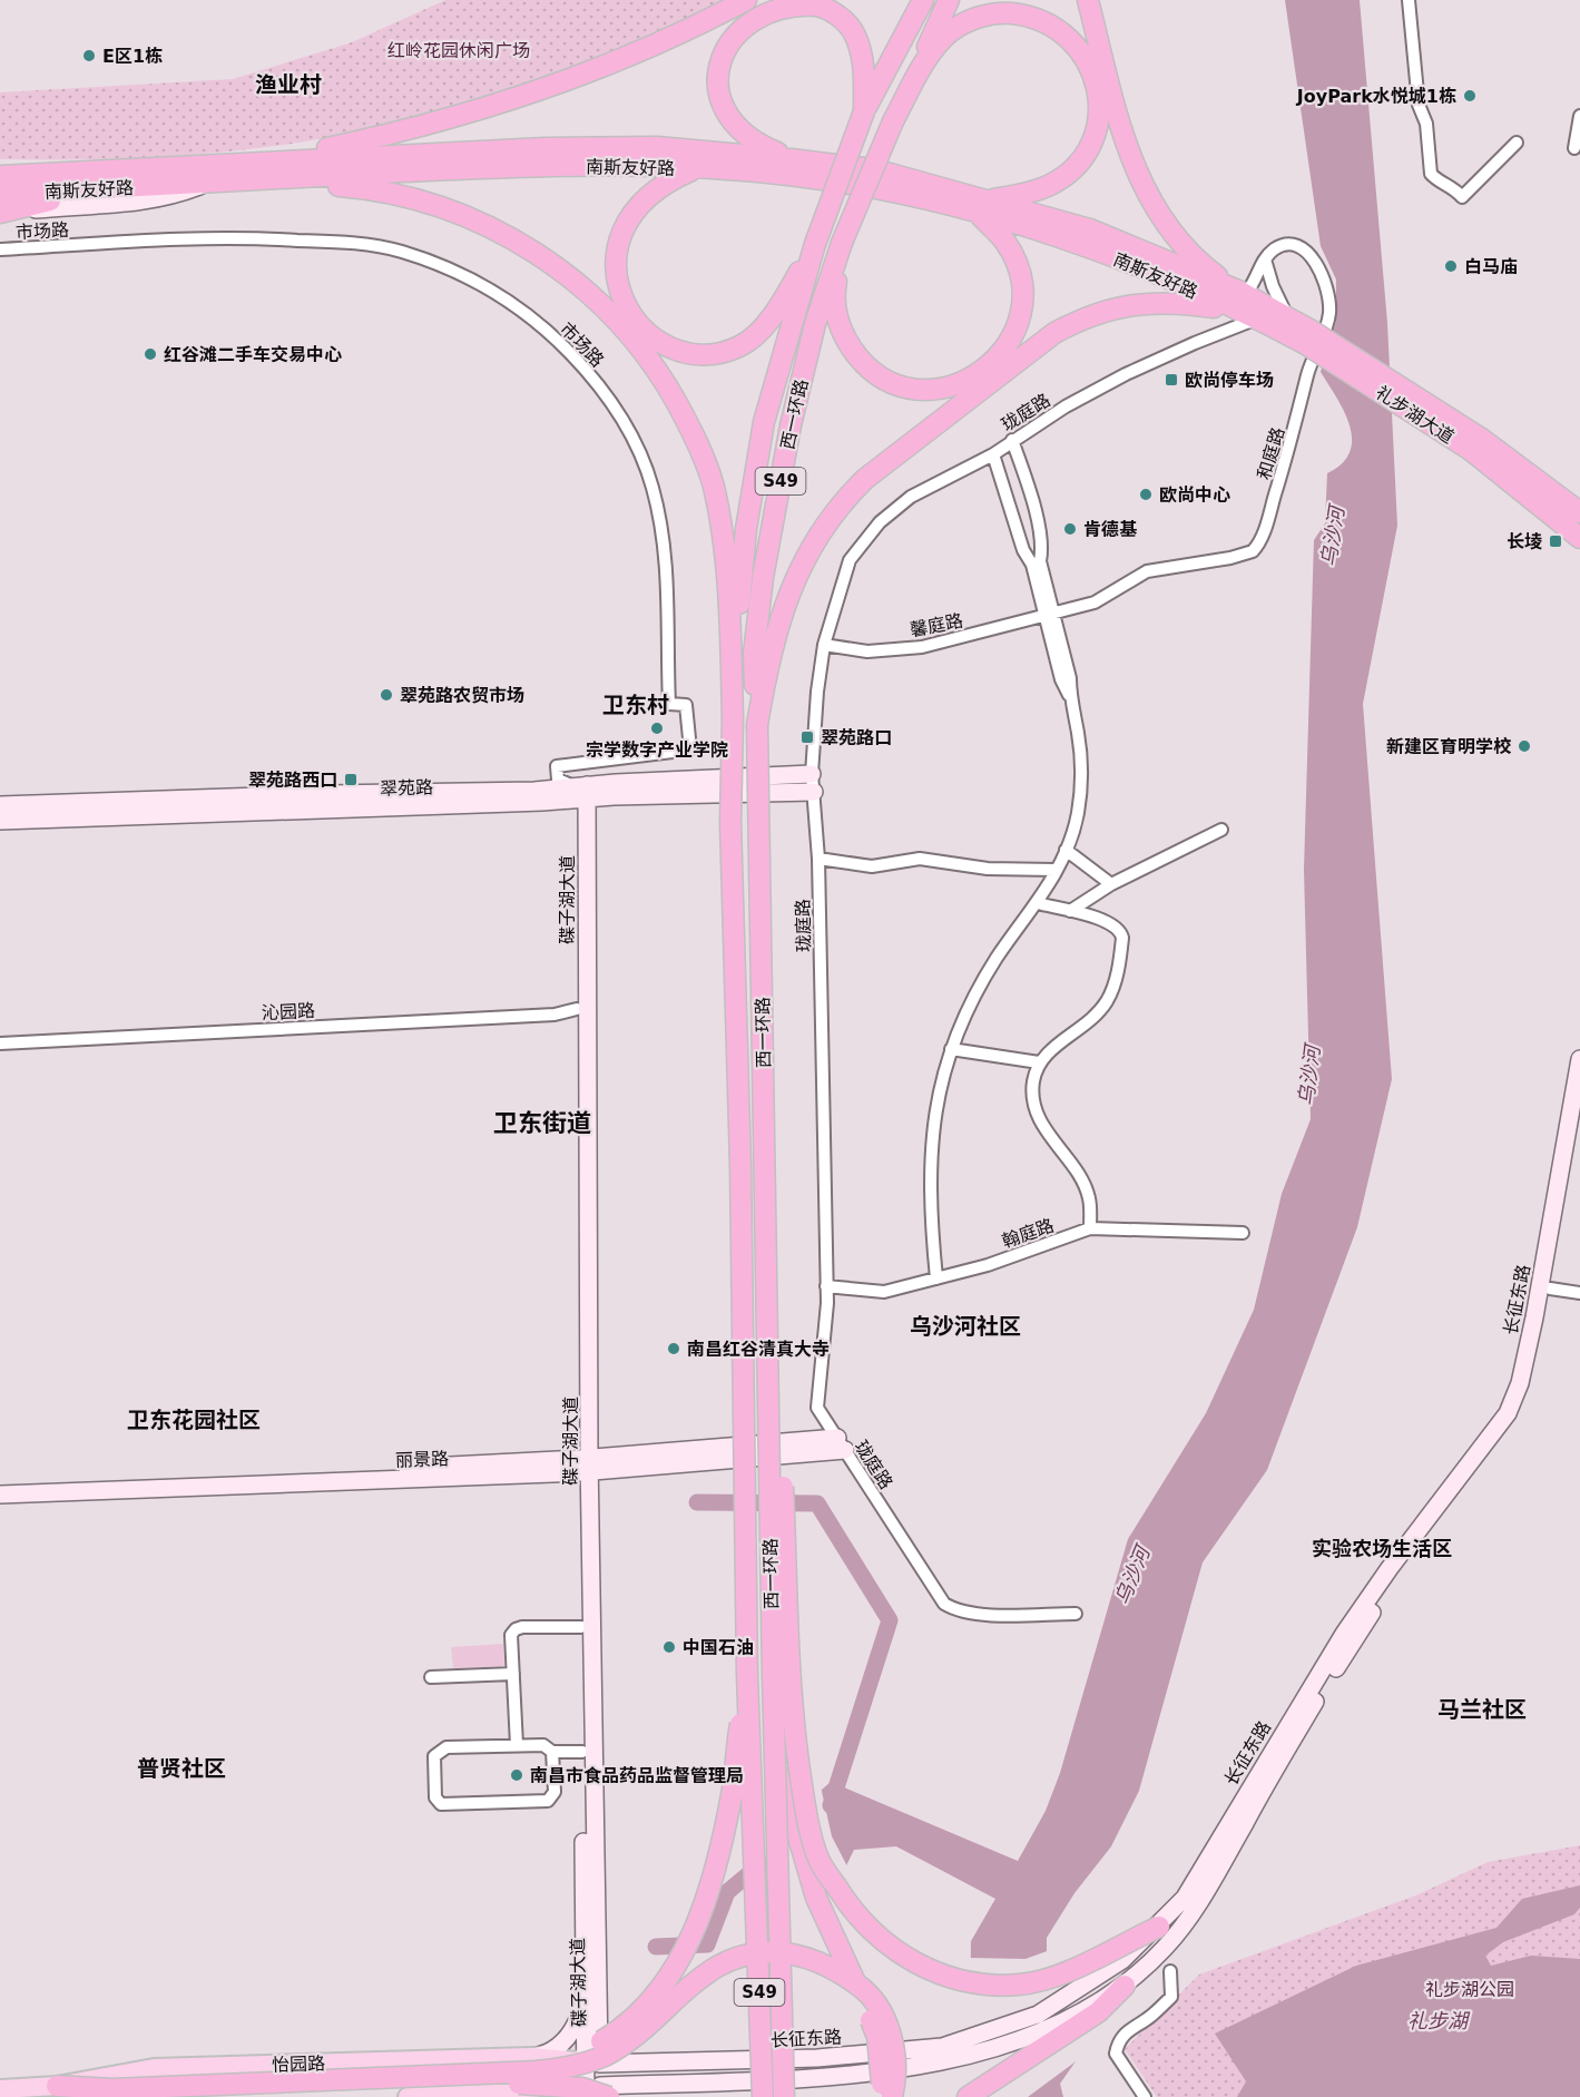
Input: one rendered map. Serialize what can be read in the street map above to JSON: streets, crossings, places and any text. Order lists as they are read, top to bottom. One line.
{"streets":{"highway":["南斯友好路","西一环路","礼步湖大道","S49"],"main road":["翠苑路","碟子湖大道","长征东路","丽景路","怡园路"],"street":["市场路","珑庭路","和庭路","馨庭路","沁园路","翰庭路"]},"crossings":[["南斯友好路","礼步湖大道"],["市场路","翠苑路"],["市场路","碟子湖大道"],["珑庭路","礼步湖大道"],["珑庭路","馨庭路"],["珑庭路","翠苑路"],["珑庭路","翰庭路"],["珑庭路","丽景路"],["和庭路","馨庭路"],["翠苑路","碟子湖大道"],["碟子湖大道","沁园路"],["碟子湖大道","长征东路"],["碟子湖大道","丽景路"],["碟子湖大道","怡园路"],["长征东路","怡园路"]],"districts":["渔业村","卫东村","卫东街道","乌沙河社区","卫东花园社区","实验农场生活区","马兰社区","普贤社区"],"water":["乌沙河","礼步湖"],"parks":["红岭花园休闲广场","礼步湖公园"],"places":{"other":["E区1栋","JoyPark水悦城1栋","白马庙","红谷滩二手车交易中心","欧尚中心","肯德基","翠苑路农贸市场","宗学数字产业学院","新建区育明学校","南昌红谷清真大寺","中国石油","南昌市食品药品监督管理局"],"transit":["欧尚停车场","长堎","翠苑路口","翠苑路西口"]}}
